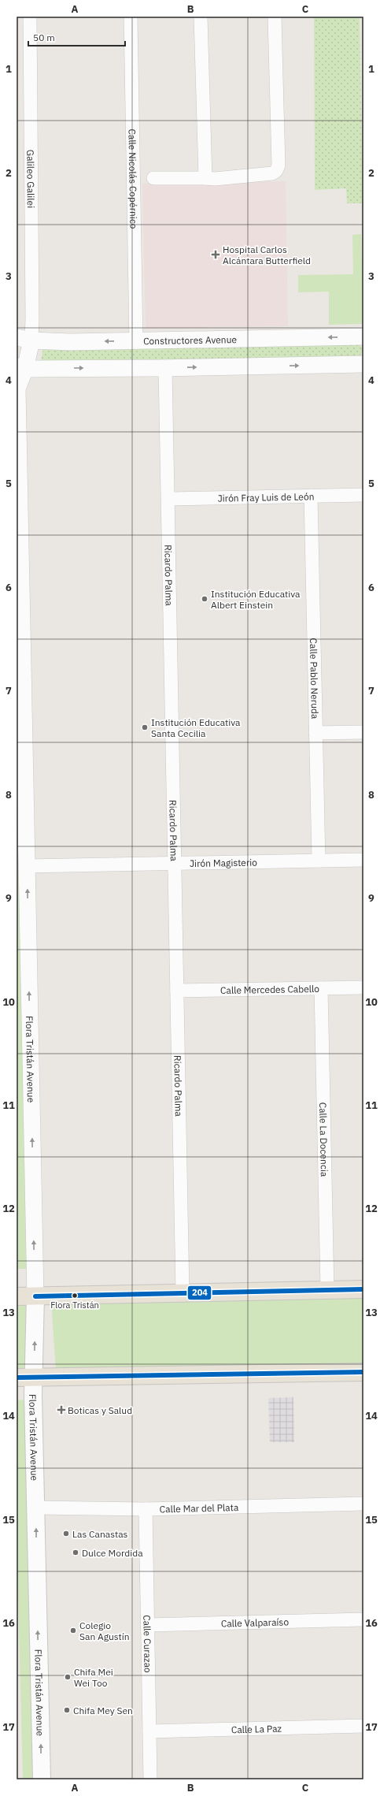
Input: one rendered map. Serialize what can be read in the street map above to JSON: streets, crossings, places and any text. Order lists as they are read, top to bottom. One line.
{"streets":{"main road":["Flora Tristán Avenue"],"street":["Galileo Galilei","Calle Nicolás Copérnico","Constructores Avenue","Jirón Fray Luis de León","Ricardo Palma","Calle Pablo Neruda","Jirón Magisterio","Calle Mercedes Cabello","Calle La Docencia","Calle Mar del Plata","Calle Valparaíso","Calle Curazao","Calle La Paz"]},"crossings":[["Galileo Galilei","Constructores Avenue"],["Galileo Galilei","Flora Tristán Avenue"],["Calle Nicolás Copérnico","Constructores Avenue"],["Constructores Avenue","Flora Tristán Avenue"],["Jirón Fray Luis de León","Ricardo Palma"],["Jirón Fray Luis de León","Calle Pablo Neruda"],["Ricardo Palma","Jirón Magisterio"],["Ricardo Palma","Calle Mercedes Cabello"],["Calle Pablo Neruda","Jirón Magisterio"],["Jirón Magisterio","Flora Tristán Avenue"],["Calle Mercedes Cabello","Calle La Docencia"],["Flora Tristán Avenue","Calle Mar del Plata"],["Calle Mar del Plata","Calle Curazao"],["Calle Valparaíso","Calle Curazao"],["Calle Curazao","Calle La Paz"]],"one_way":["Flora Tristán Avenue"],"places":{"health":["Hospital Carlos Alcántara Butterfield","Boticas y Salud"],"other":["Institución Educativa Albert Einstein","Institución Educativa Santa Cecilia","Flora Tristán","Las Canastas","Dulce Mordida","Colegio San Agustín","Chifa Mei Wei Too","Chifa Mey Sen"]},"lines":["transit line 204"],"scale_bar":"50 m","grid":{"columns":["A","B","C"],"rows":["1","2","3","4","5","6","7","8","9","10","11","12","13","14","15","16","17"]}}
